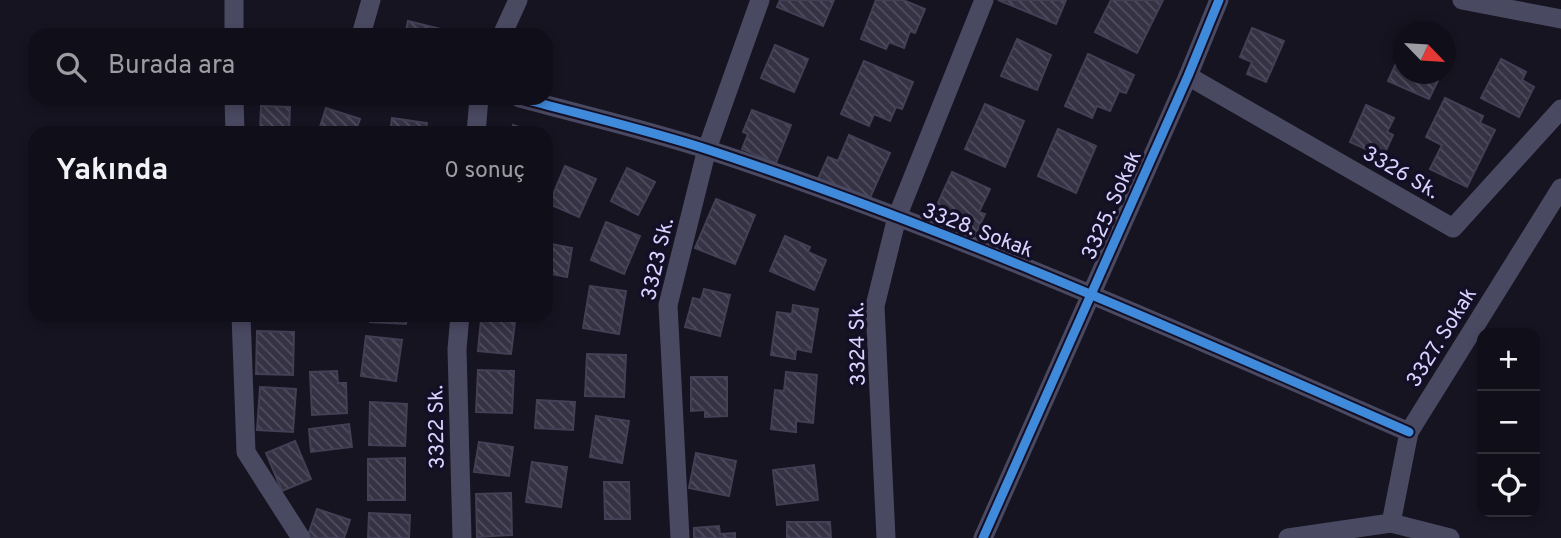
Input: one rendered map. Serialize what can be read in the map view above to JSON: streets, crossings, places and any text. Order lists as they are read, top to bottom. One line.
{"streets":{"street":["3326 Sk.","3325. Sokak","3328. Sokak","3323 Sk.","3327. Sokak","3324 Sk.","3322 Sk."]},"crossings":[["3326 Sk.","3325. Sokak"],["3325. Sokak","3328. Sokak"],["3328. Sokak","3323 Sk."],["3328. Sokak","3327. Sokak"],["3328. Sokak","3324 Sk."]],"north":"bottom right","page":{"search":"Burada ara","heading":["Yakında","0 sonuç"],"map_buttons":["+","−"]}}
